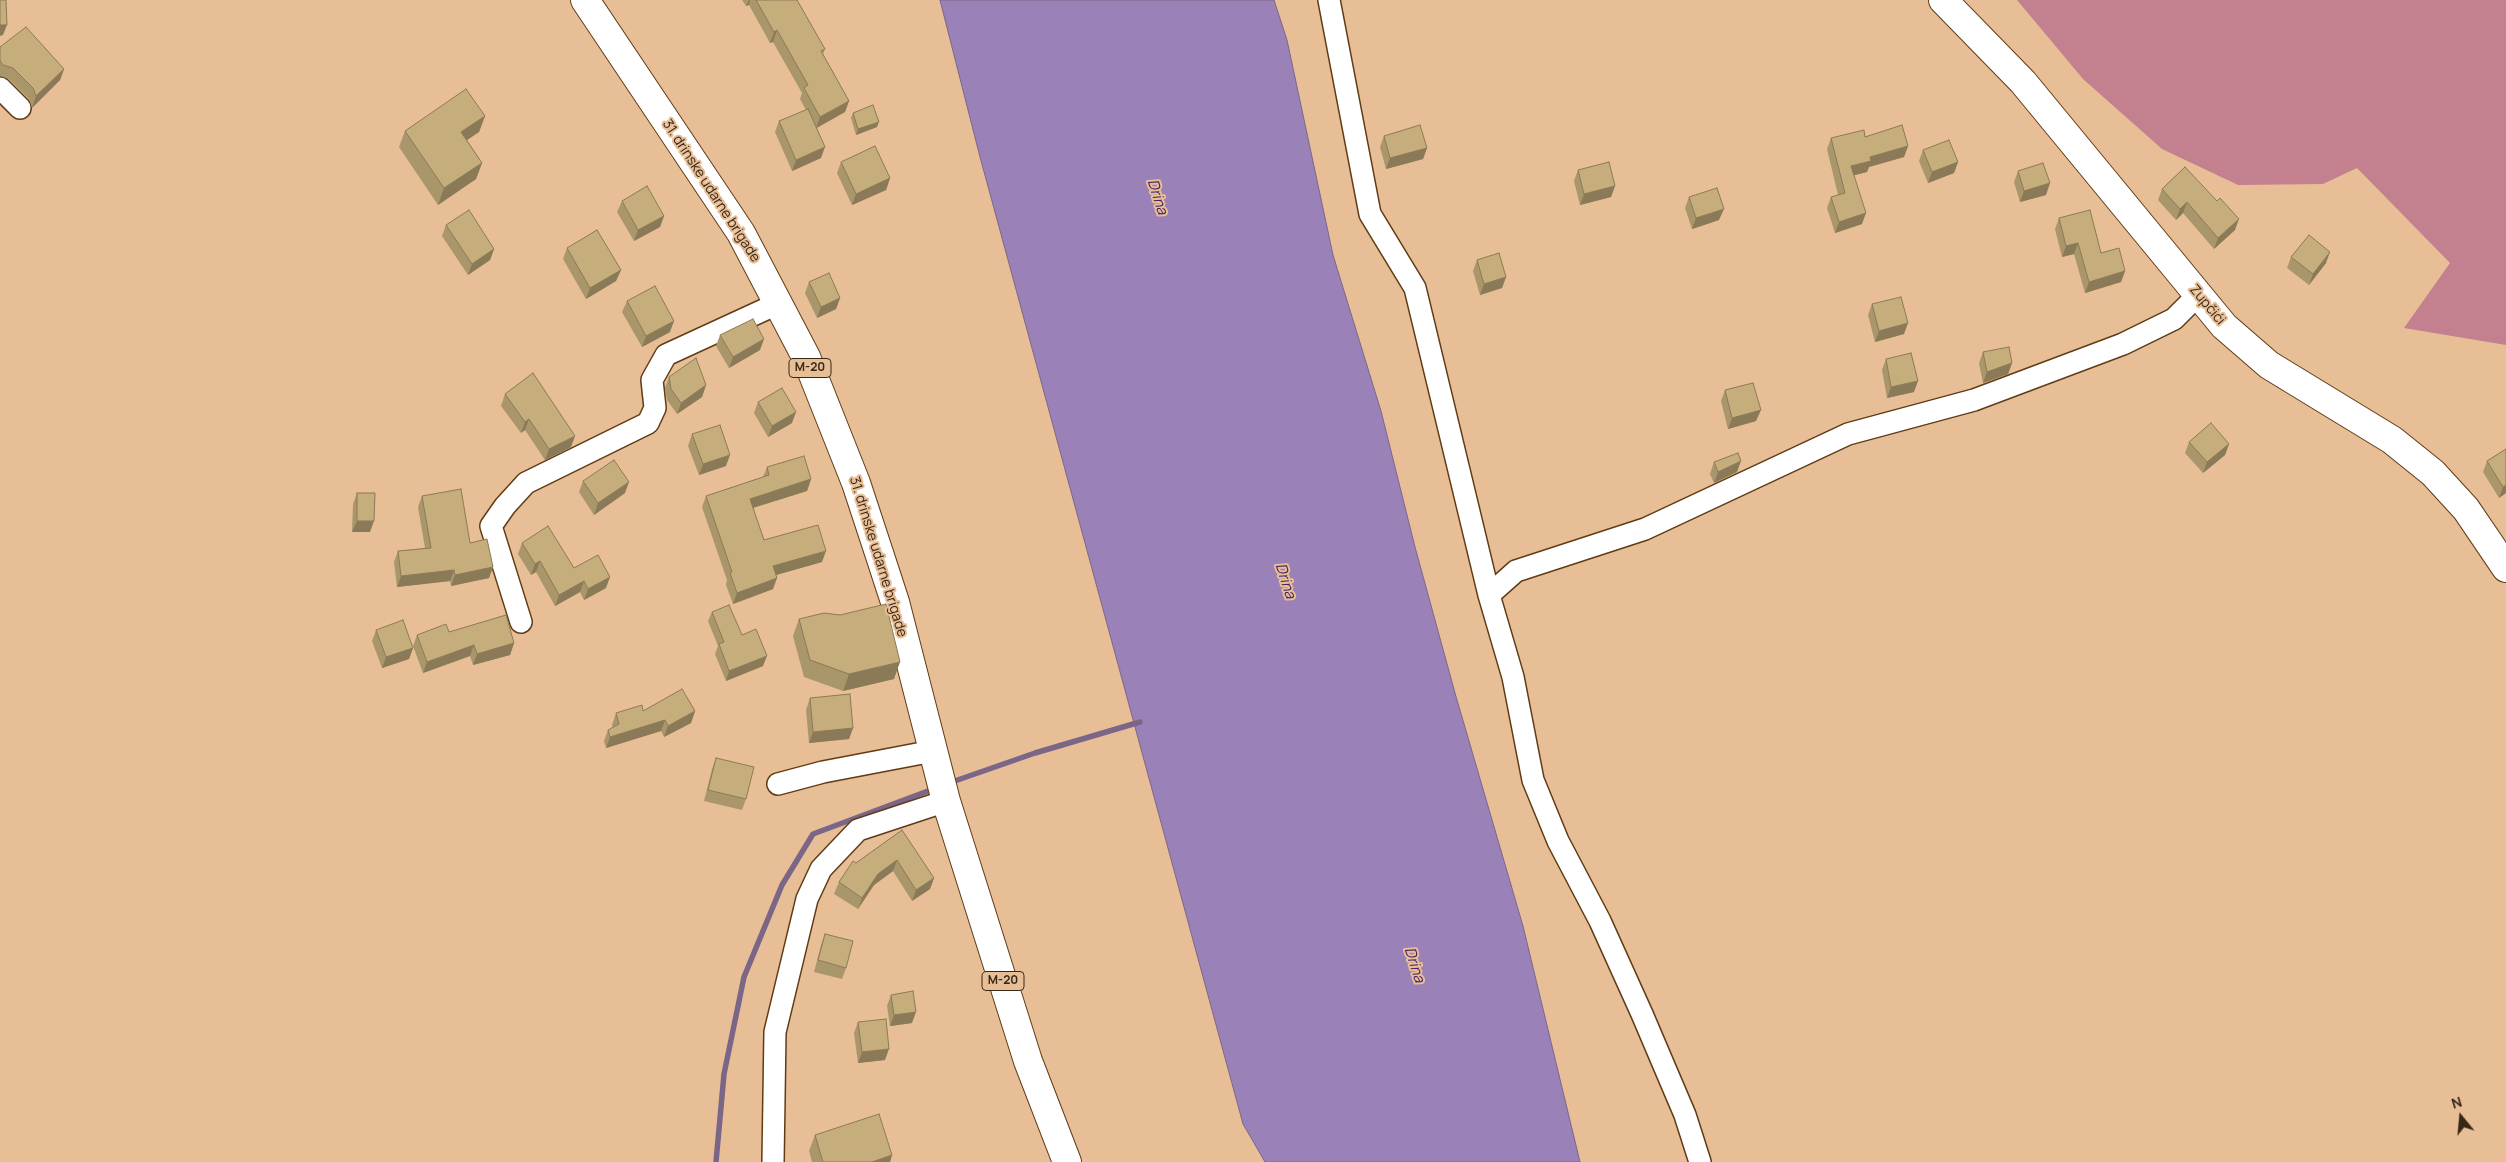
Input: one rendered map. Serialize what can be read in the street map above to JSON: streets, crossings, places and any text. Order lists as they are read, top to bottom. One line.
{"streets":{"main road":["31. drinske udarne brigade","Zupčići","M-20"]},"water":["Drina"],"north":"top"}
